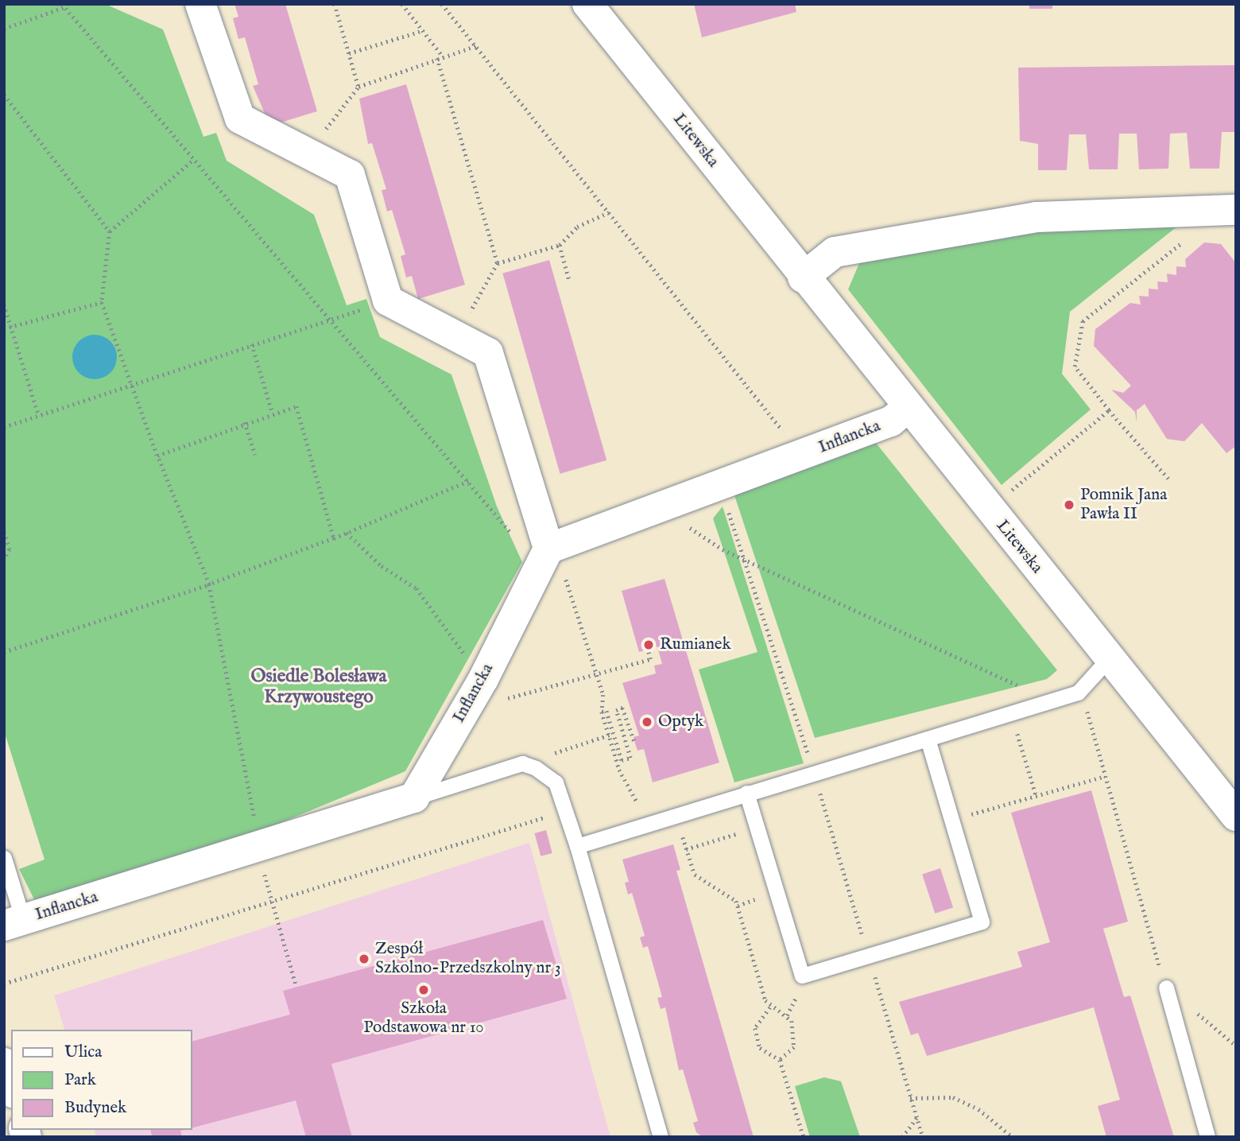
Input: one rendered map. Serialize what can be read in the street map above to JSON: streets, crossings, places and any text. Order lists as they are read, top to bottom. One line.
{"streets":{"street":["Litewska","Inflancka"]},"crossings":[["Litewska","Inflancka"]],"districts":["Osiedle Bolesława Krzywoustego"],"places":["Pomnik Jana Pawła II","Rumianek","Optyk","Zespół Szkolno-Przedszkolny nr 3","Szkoła Podstawowa nr 10"],"legend":["Ulica","Park","Budynek"]}
